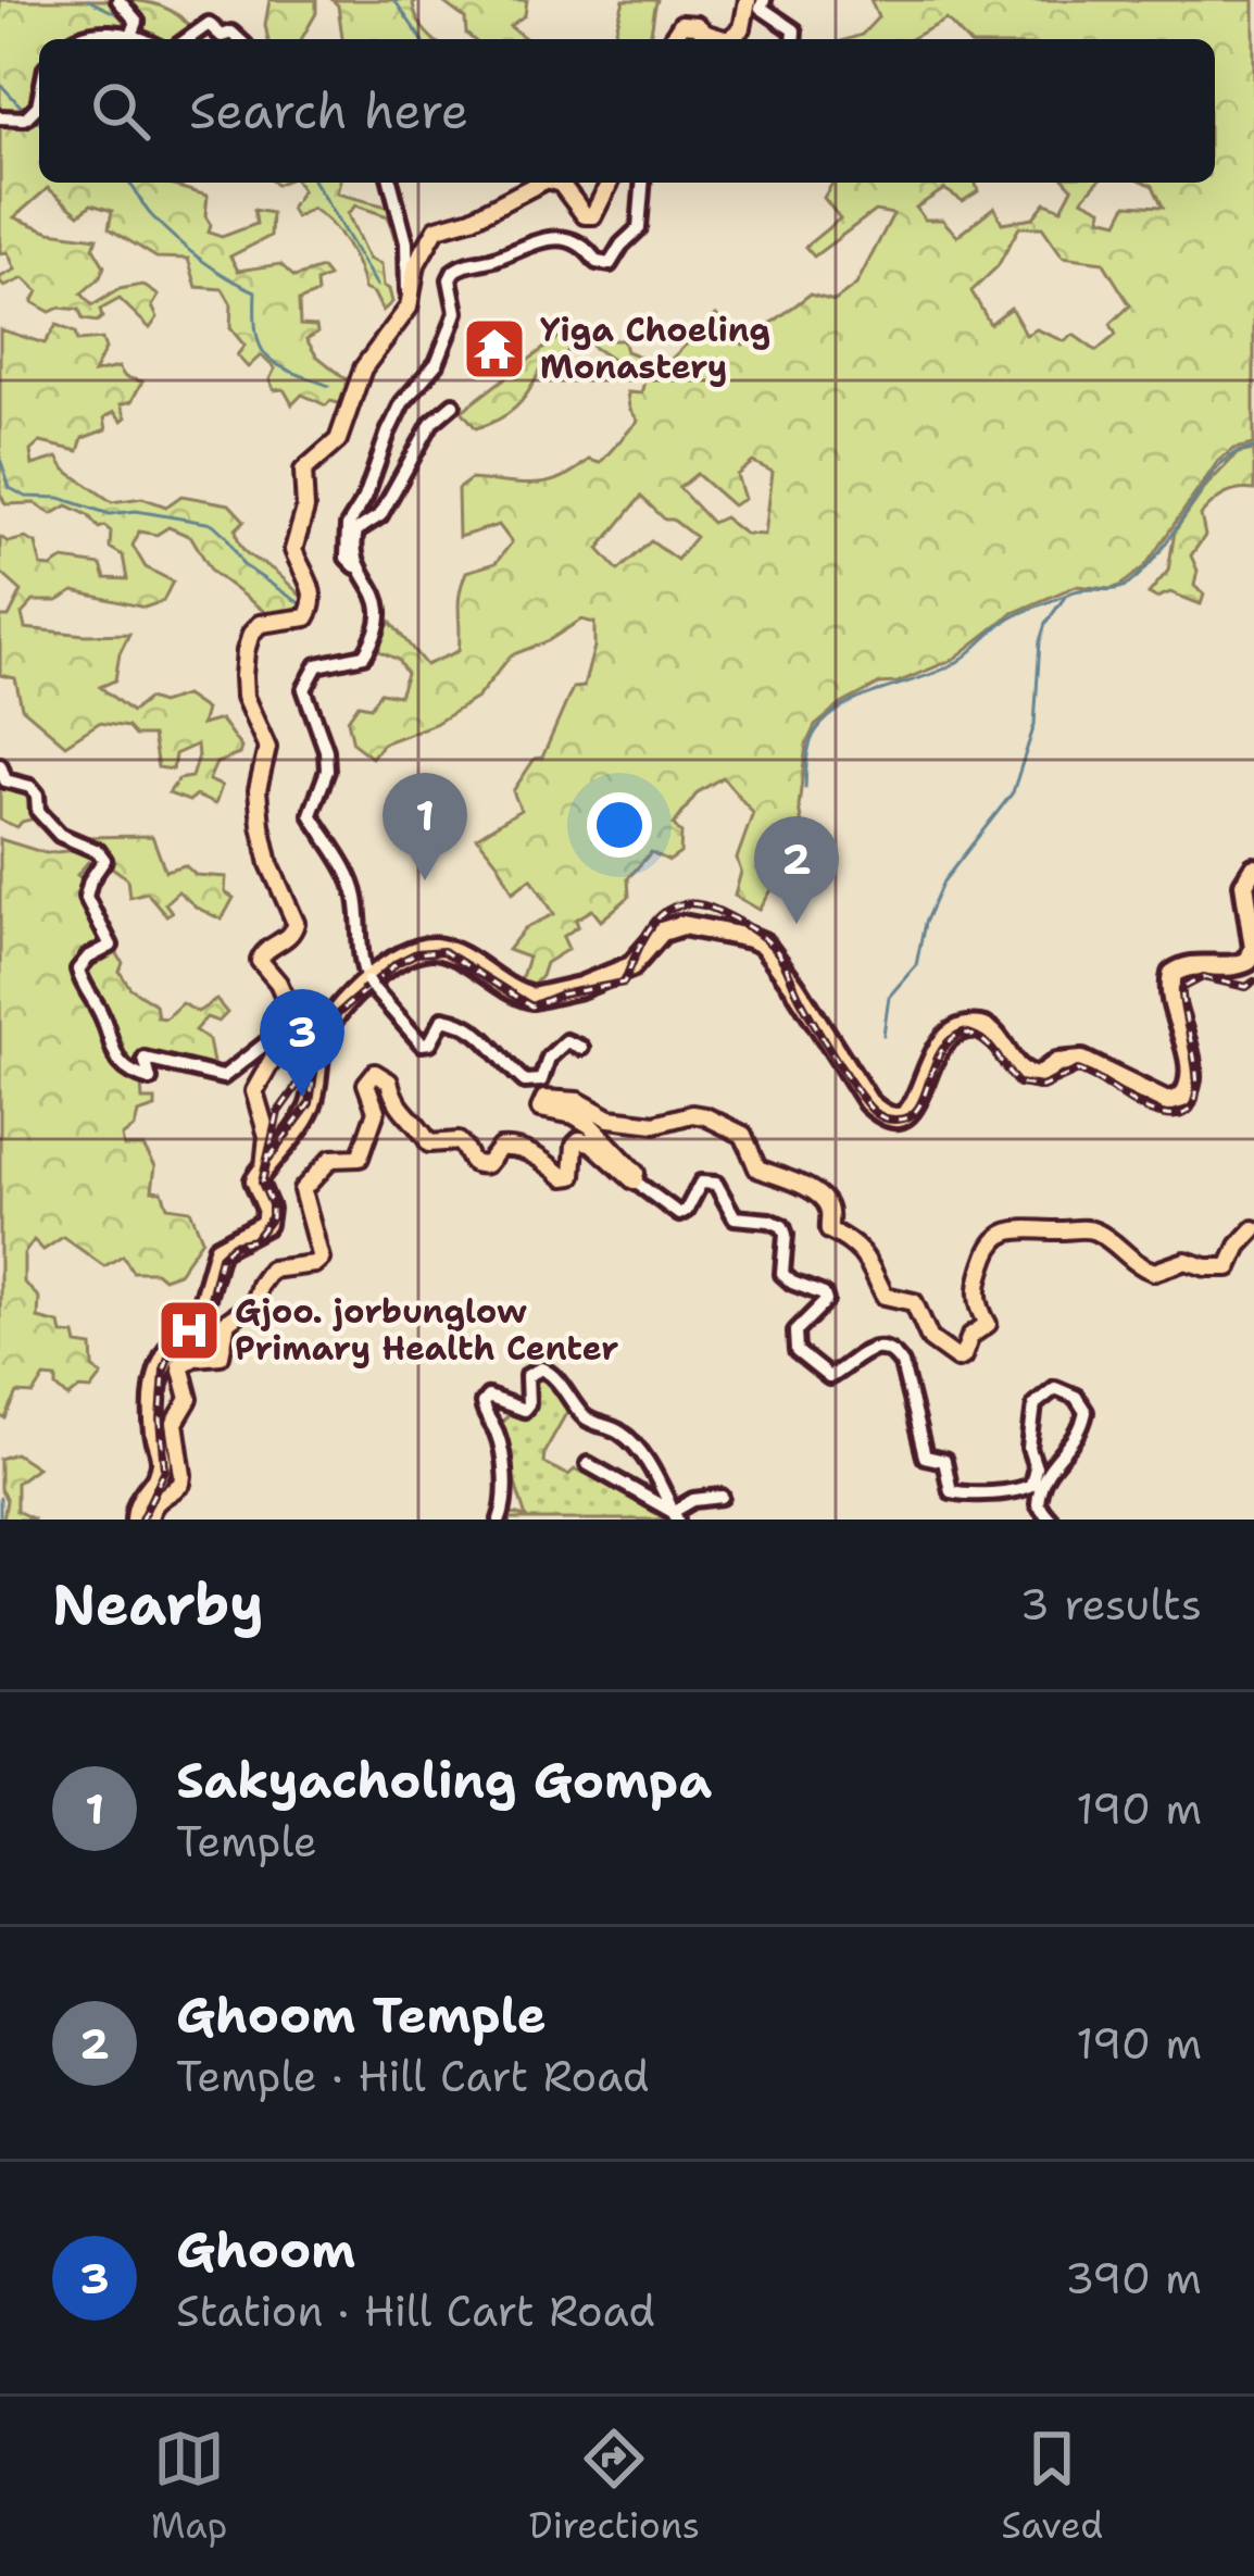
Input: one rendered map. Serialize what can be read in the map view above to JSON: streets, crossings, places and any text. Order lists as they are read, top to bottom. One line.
{"places":{"temple":["Yiga Choeling Monastery"],"hospital":["Gjoo. jorbunglow Primary Health Center"]},"page":{"search":"Search here","pins":["1","2","3"],"heading":["Nearby","3 results"],"list":[{"mark":"1","name":"Sakyacholing Gompa","note":"Temple","value":"190 m"},{"mark":"2","name":"Ghoom Temple","note":"Temple · Hill Cart Road","value":"190 m"},{"mark":"3","name":"Ghoom","note":"Station · Hill Cart Road","value":"390 m"}],"nav":["Map","Directions","Saved"]}}
